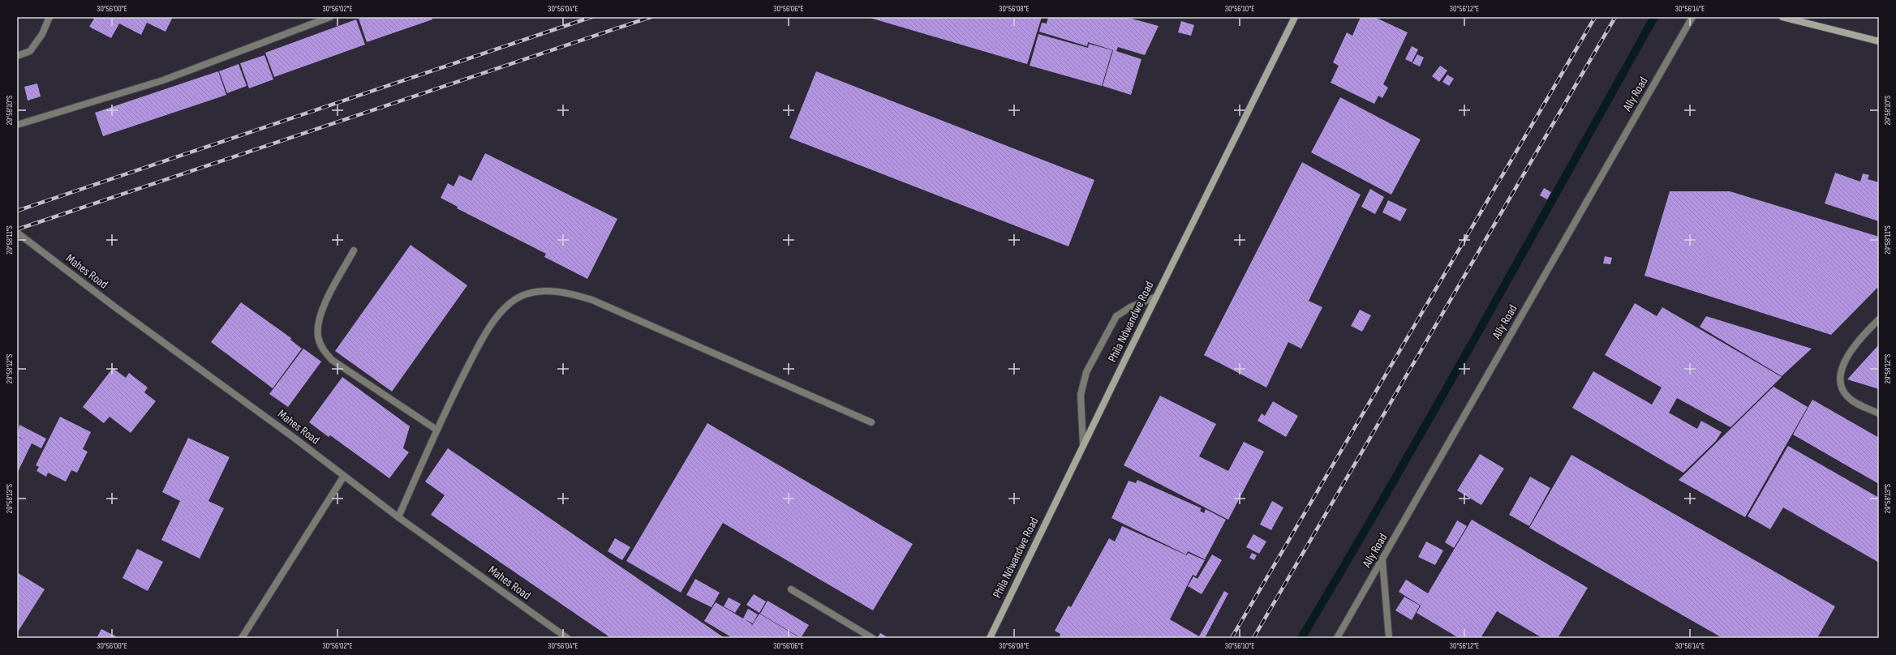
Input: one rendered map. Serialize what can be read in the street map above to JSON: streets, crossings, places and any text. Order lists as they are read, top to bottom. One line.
{"streets":{"street":["Ally Road","Mahes Road","Phila Ndwandwe Road"]},"coordinates":["30°56'00\"E","30°56'02\"E","30°56'04\"E","30°56'06\"E","30°56'08\"E","30°56'10\"E","30°56'12\"E","30°56'14\"E","29°58'10\"S","29°58'11\"S","29°58'12\"S","29°58'13\"S"]}
